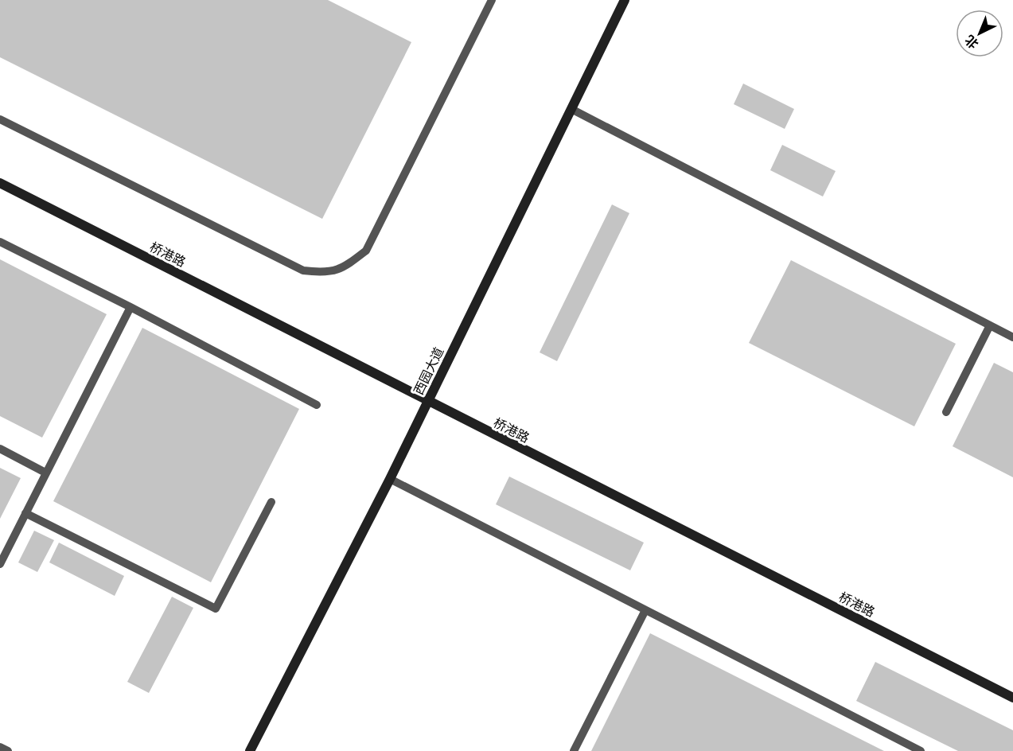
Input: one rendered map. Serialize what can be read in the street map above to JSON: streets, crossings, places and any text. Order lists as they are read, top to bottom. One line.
{"streets":{"street":["桥港路","西园大道"]},"crossings":[["桥港路","西园大道"]],"north":"bottom left"}
